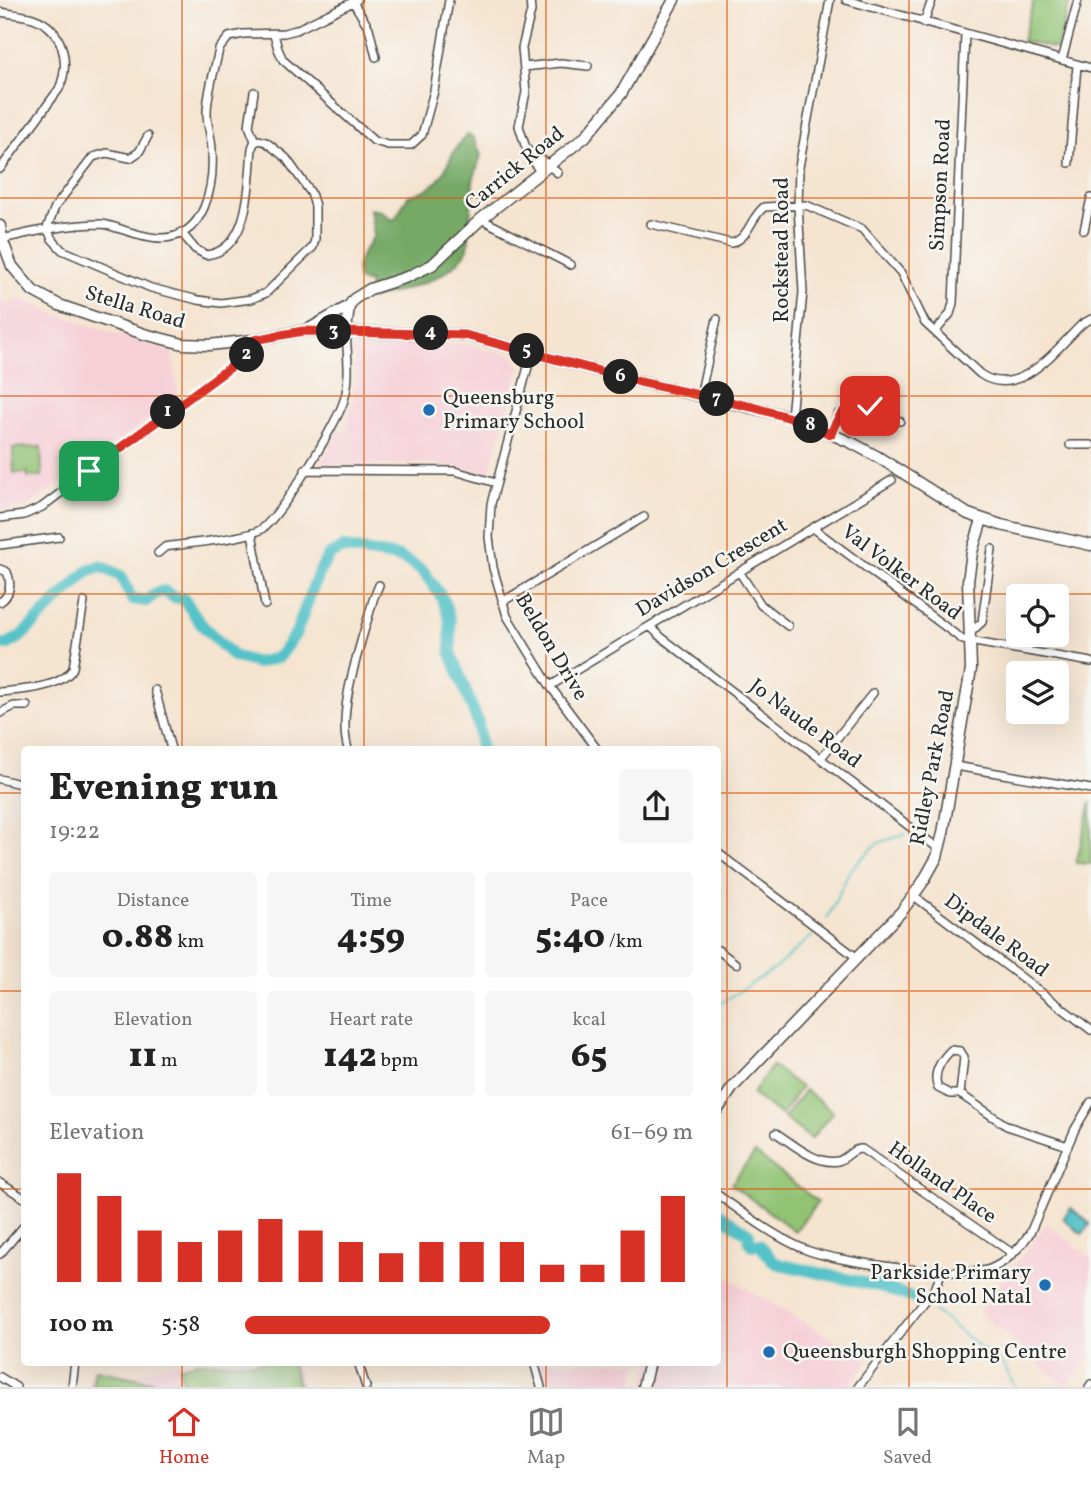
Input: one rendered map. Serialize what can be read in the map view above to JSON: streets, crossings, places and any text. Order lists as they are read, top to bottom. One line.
{"streets":{"main road":["Carrick Road","Stella Road","Ridley Park Road"],"street":["Simpson Road","Rockstead Road","Davidson Crescent","Val Volker Road","Beldon Drive","Jo Naude Road","Dipdale Road","Holland Place"]},"crossings":[["Carrick Road","Stella Road"],["Rockstead Road","Stella Road"],["Stella Road","Beldon Drive"],["Stella Road","Ridley Park Road"],["Davidson Crescent","Val Volker Road"],["Davidson Crescent","Beldon Drive"],["Davidson Crescent","Jo Naude Road"],["Val Volker Road","Ridley Park Road"],["Jo Naude Road","Ridley Park Road"],["Ridley Park Road","Dipdale Road"]],"places":["Queensburg Primary School","Parkside Primary School Natal","Queensburgh Shopping Centre"],"page":{"pins":["3","4","5","2","6","7","1","8"],"heading":["Evening run","19:22"],"stats":[["Distance","0.88 km"],["Time","4:59"],["Pace","5:40 /km"],["Elevation","11 m"],["Heart rate","142 bpm"],["kcal","65"]],"chart":["Elevation","61–69 m"],"list":[{"name":"100 m","note":"5:58"}],"tabs":["Home","Map","Saved"]}}
